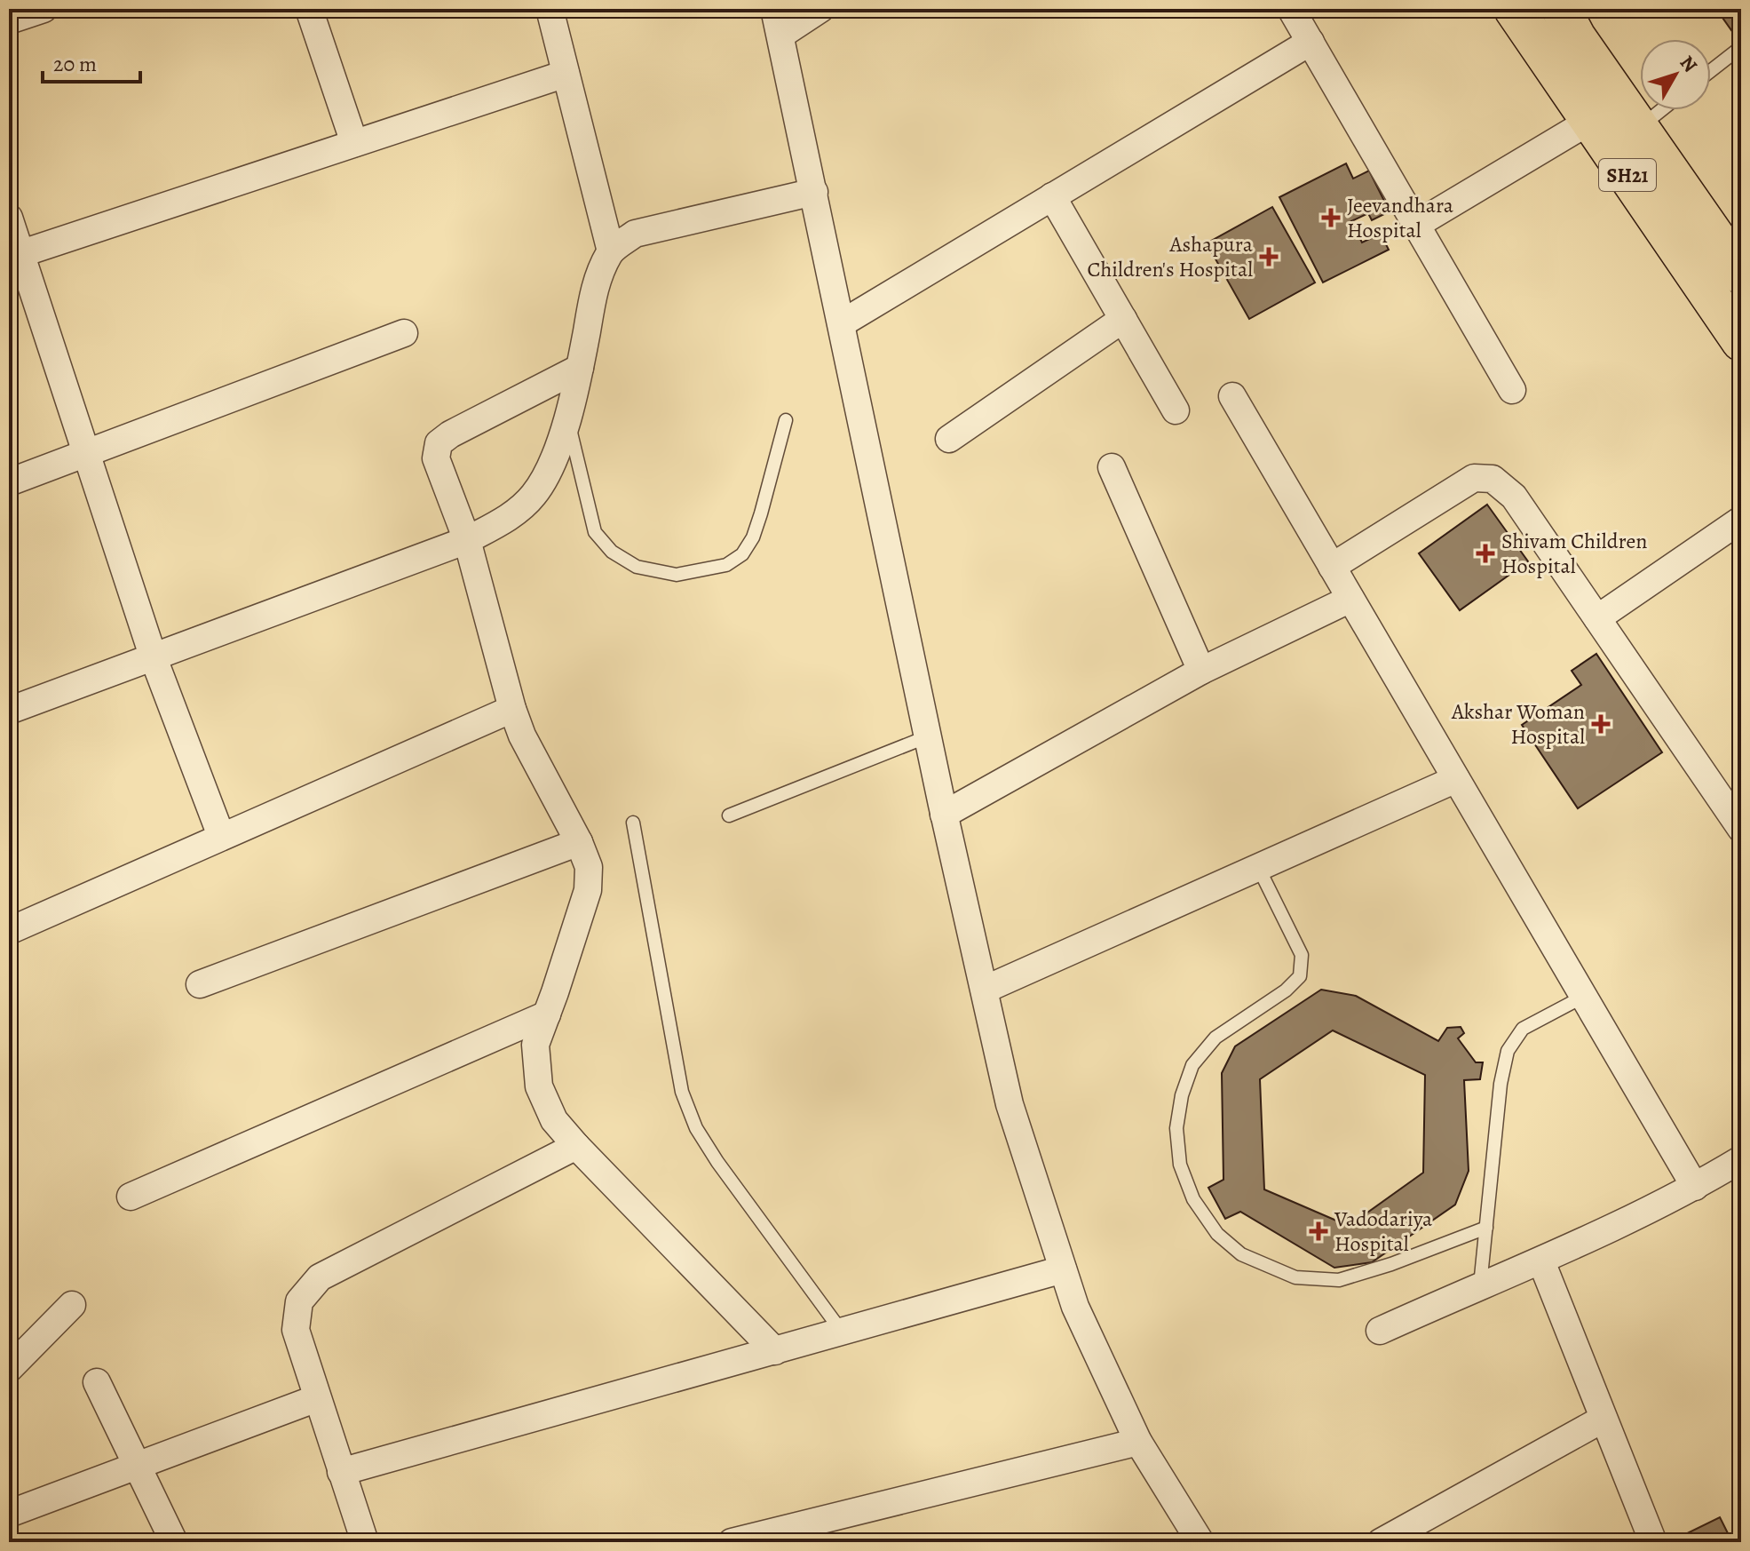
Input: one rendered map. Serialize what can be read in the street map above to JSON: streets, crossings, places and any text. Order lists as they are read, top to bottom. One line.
{"streets":{"main road":["SH21"]},"places":{"health":["Jeevandhara Hospital","Ashapura Children's Hospital","Shivam Children Hospital","Akshar Woman Hospital","Vadodariya Hospital"]},"scale_bar":"20 m","north":"top right"}
